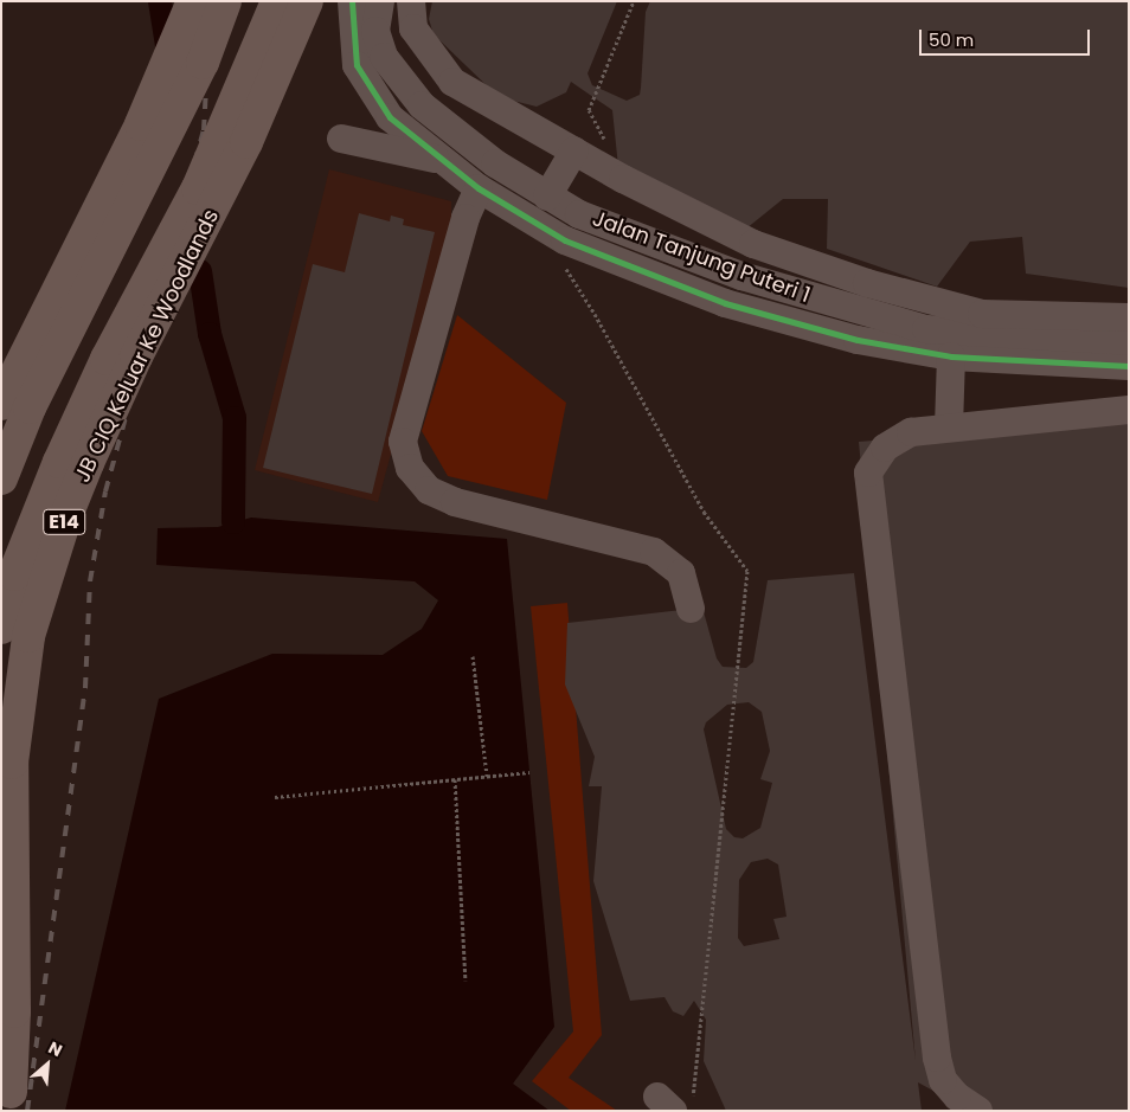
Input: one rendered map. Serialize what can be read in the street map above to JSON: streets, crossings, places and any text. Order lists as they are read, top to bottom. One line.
{"streets":{"highway":["JB CIQ Keluar Ke Woodlands","E14"],"street":["Jalan Tanjung Puteri 1"]},"scale_bar":"50 m","north":"top right"}
